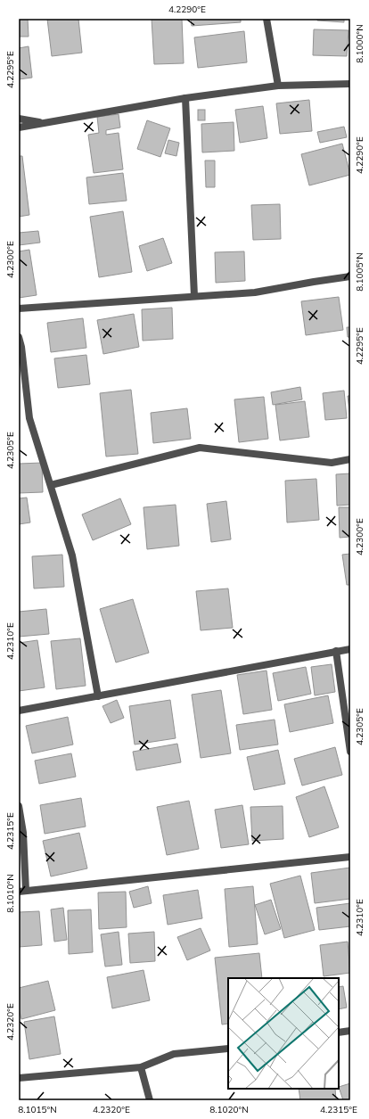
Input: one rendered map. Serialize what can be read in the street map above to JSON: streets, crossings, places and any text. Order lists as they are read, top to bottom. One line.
{"coordinates":["4.2290°E","8.1000°N","4.2295°E","4.2300°E","8.1005°N","4.2305°E","4.2310°E","4.2315°E","8.1010°N","4.2320°E","8.1015°N","8.1020°N"]}
